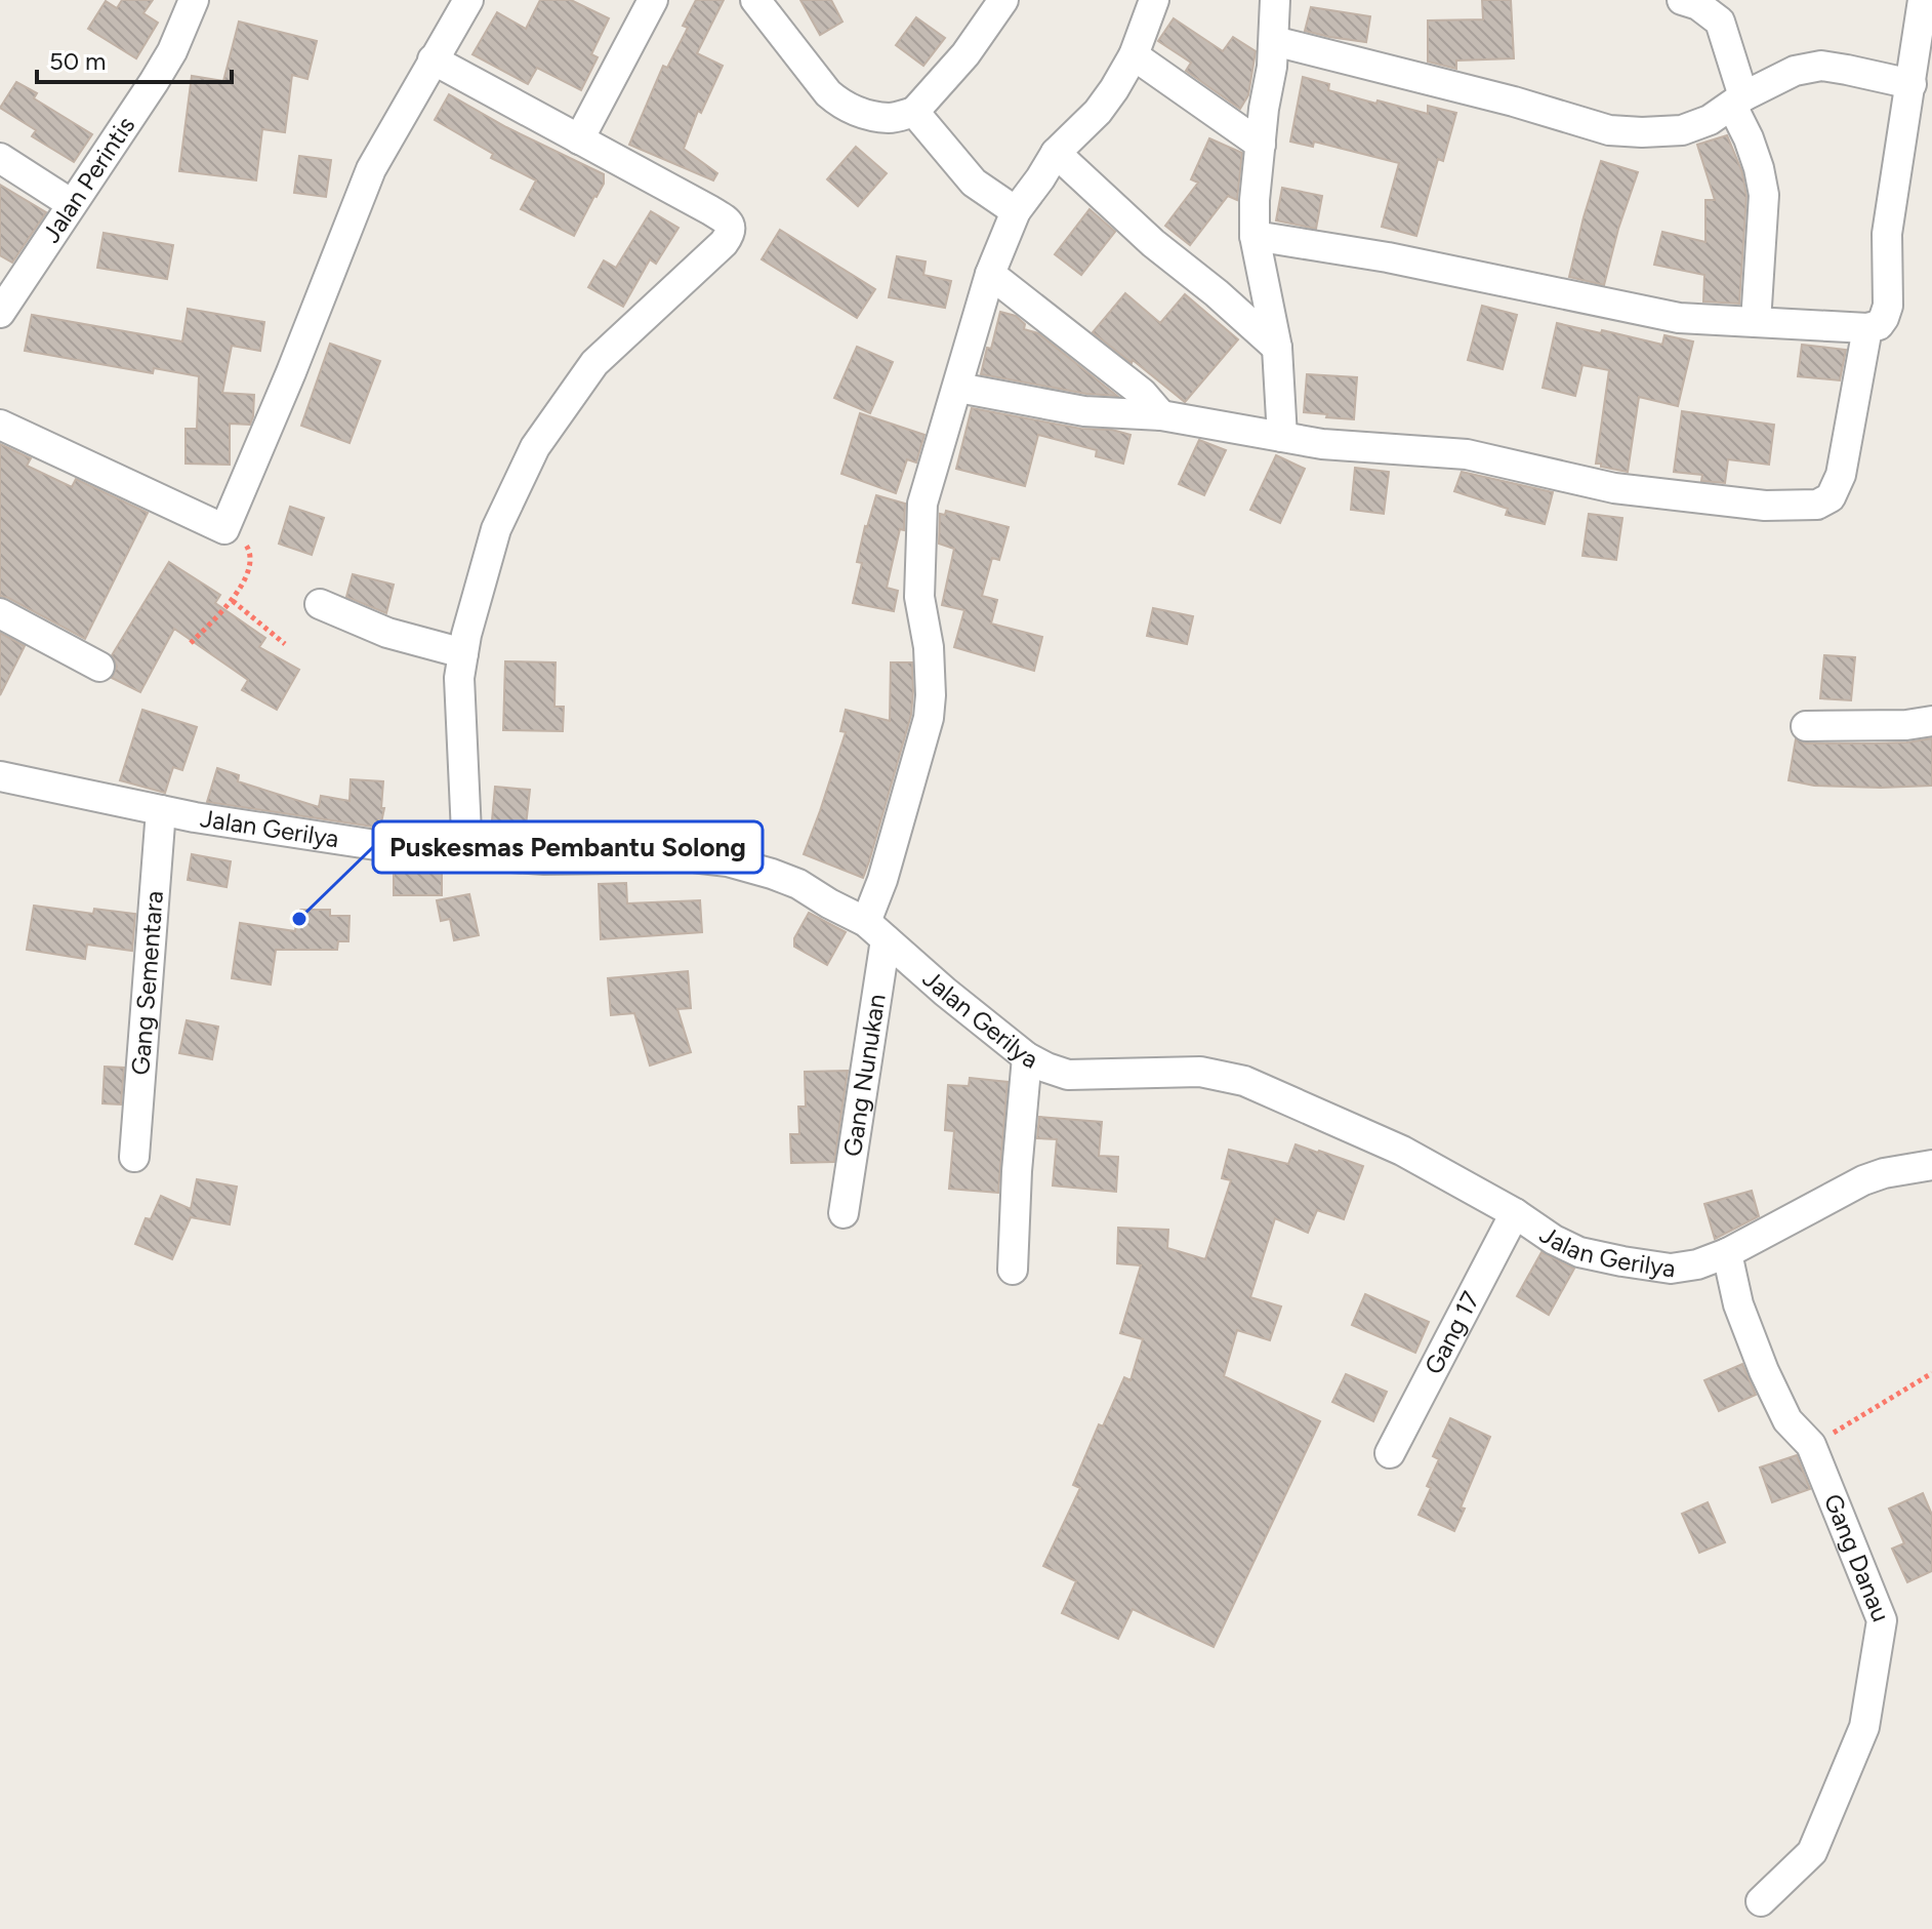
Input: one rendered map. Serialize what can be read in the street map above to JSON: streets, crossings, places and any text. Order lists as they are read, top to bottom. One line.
{"streets":{"street":["Jalan Perintis","Jalan Gerilya","Gang Sementara","Gang Nunukan","Gang 17","Gang Danau"]},"crossings":[["Jalan Gerilya","Gang Sementara"],["Jalan Gerilya","Gang Nunukan"],["Jalan Gerilya","Gang 17"],["Jalan Gerilya","Gang Danau"]],"places":["Puskesmas Pembantu Solong"],"scale_bar":"50 m"}
